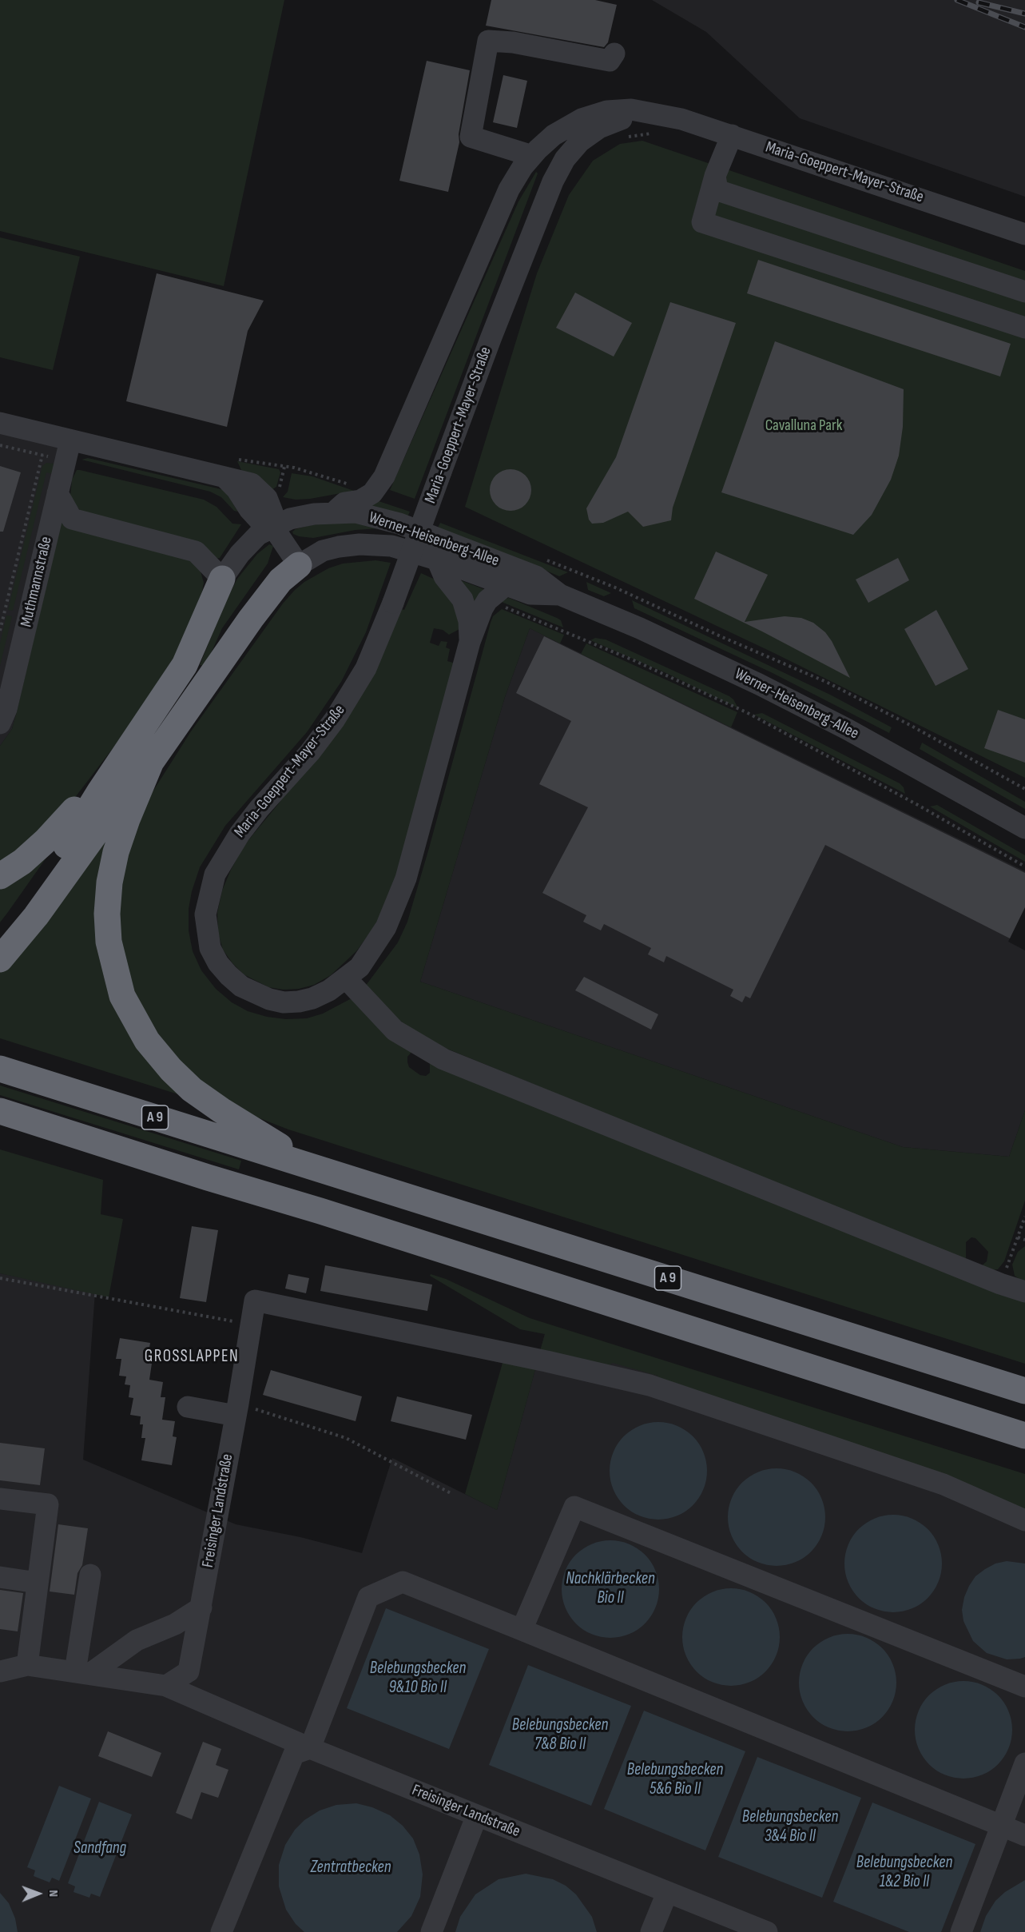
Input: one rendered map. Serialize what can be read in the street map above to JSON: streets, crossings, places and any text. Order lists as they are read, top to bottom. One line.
{"streets":{"highway":["A 9"],"street":["Maria-Goeppert-Mayer-Straße","Werner-Heisenberg-Allee","Muthmannstraße","Freisinger Landstraße"]},"crossings":[["Maria-Goeppert-Mayer-Straße","Werner-Heisenberg-Allee"]],"districts":["GROSSLAPPEN"],"water":["Nachklärbecken Bio II","Belebungsbecken 9&10 Bio II","Belebungsbecken 7&8 Bio II","Belebungsbecken 5&6 Bio II","Belebungsbecken 3&4 Bio II","Sandfang","Belebungsbecken 1&2 Bio II","Zentratbecken"],"parks":["Cavalluna Park"],"north":"right"}
